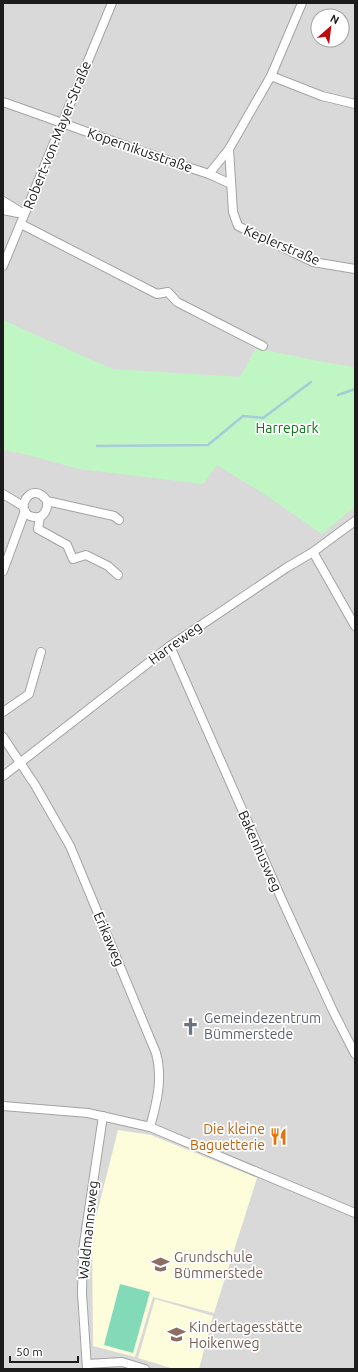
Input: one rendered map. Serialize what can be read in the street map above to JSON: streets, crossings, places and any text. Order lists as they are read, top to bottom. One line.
{"streets":{"street":["Robert-von-Mayer-Straße","Kopernikusstraße","Keplerstraße","Harreweg","Bakenhusweg","Erikaweg","Waldmannsweg"]},"crossings":[["Robert-von-Mayer-Straße","Kopernikusstraße"],["Kopernikusstraße","Keplerstraße"],["Harreweg","Bakenhusweg"],["Harreweg","Erikaweg"]],"parks":["Harrepark"],"places":{"church":["Gemeindezentrum Bümmerstede"],"restaurant":["Die kleine Baguetterie"],"school or university":["Grundschule Bümmerstede","Kindertagesstätte Hoikenweg"]},"scale_bar":"50 m","north":"top right"}
